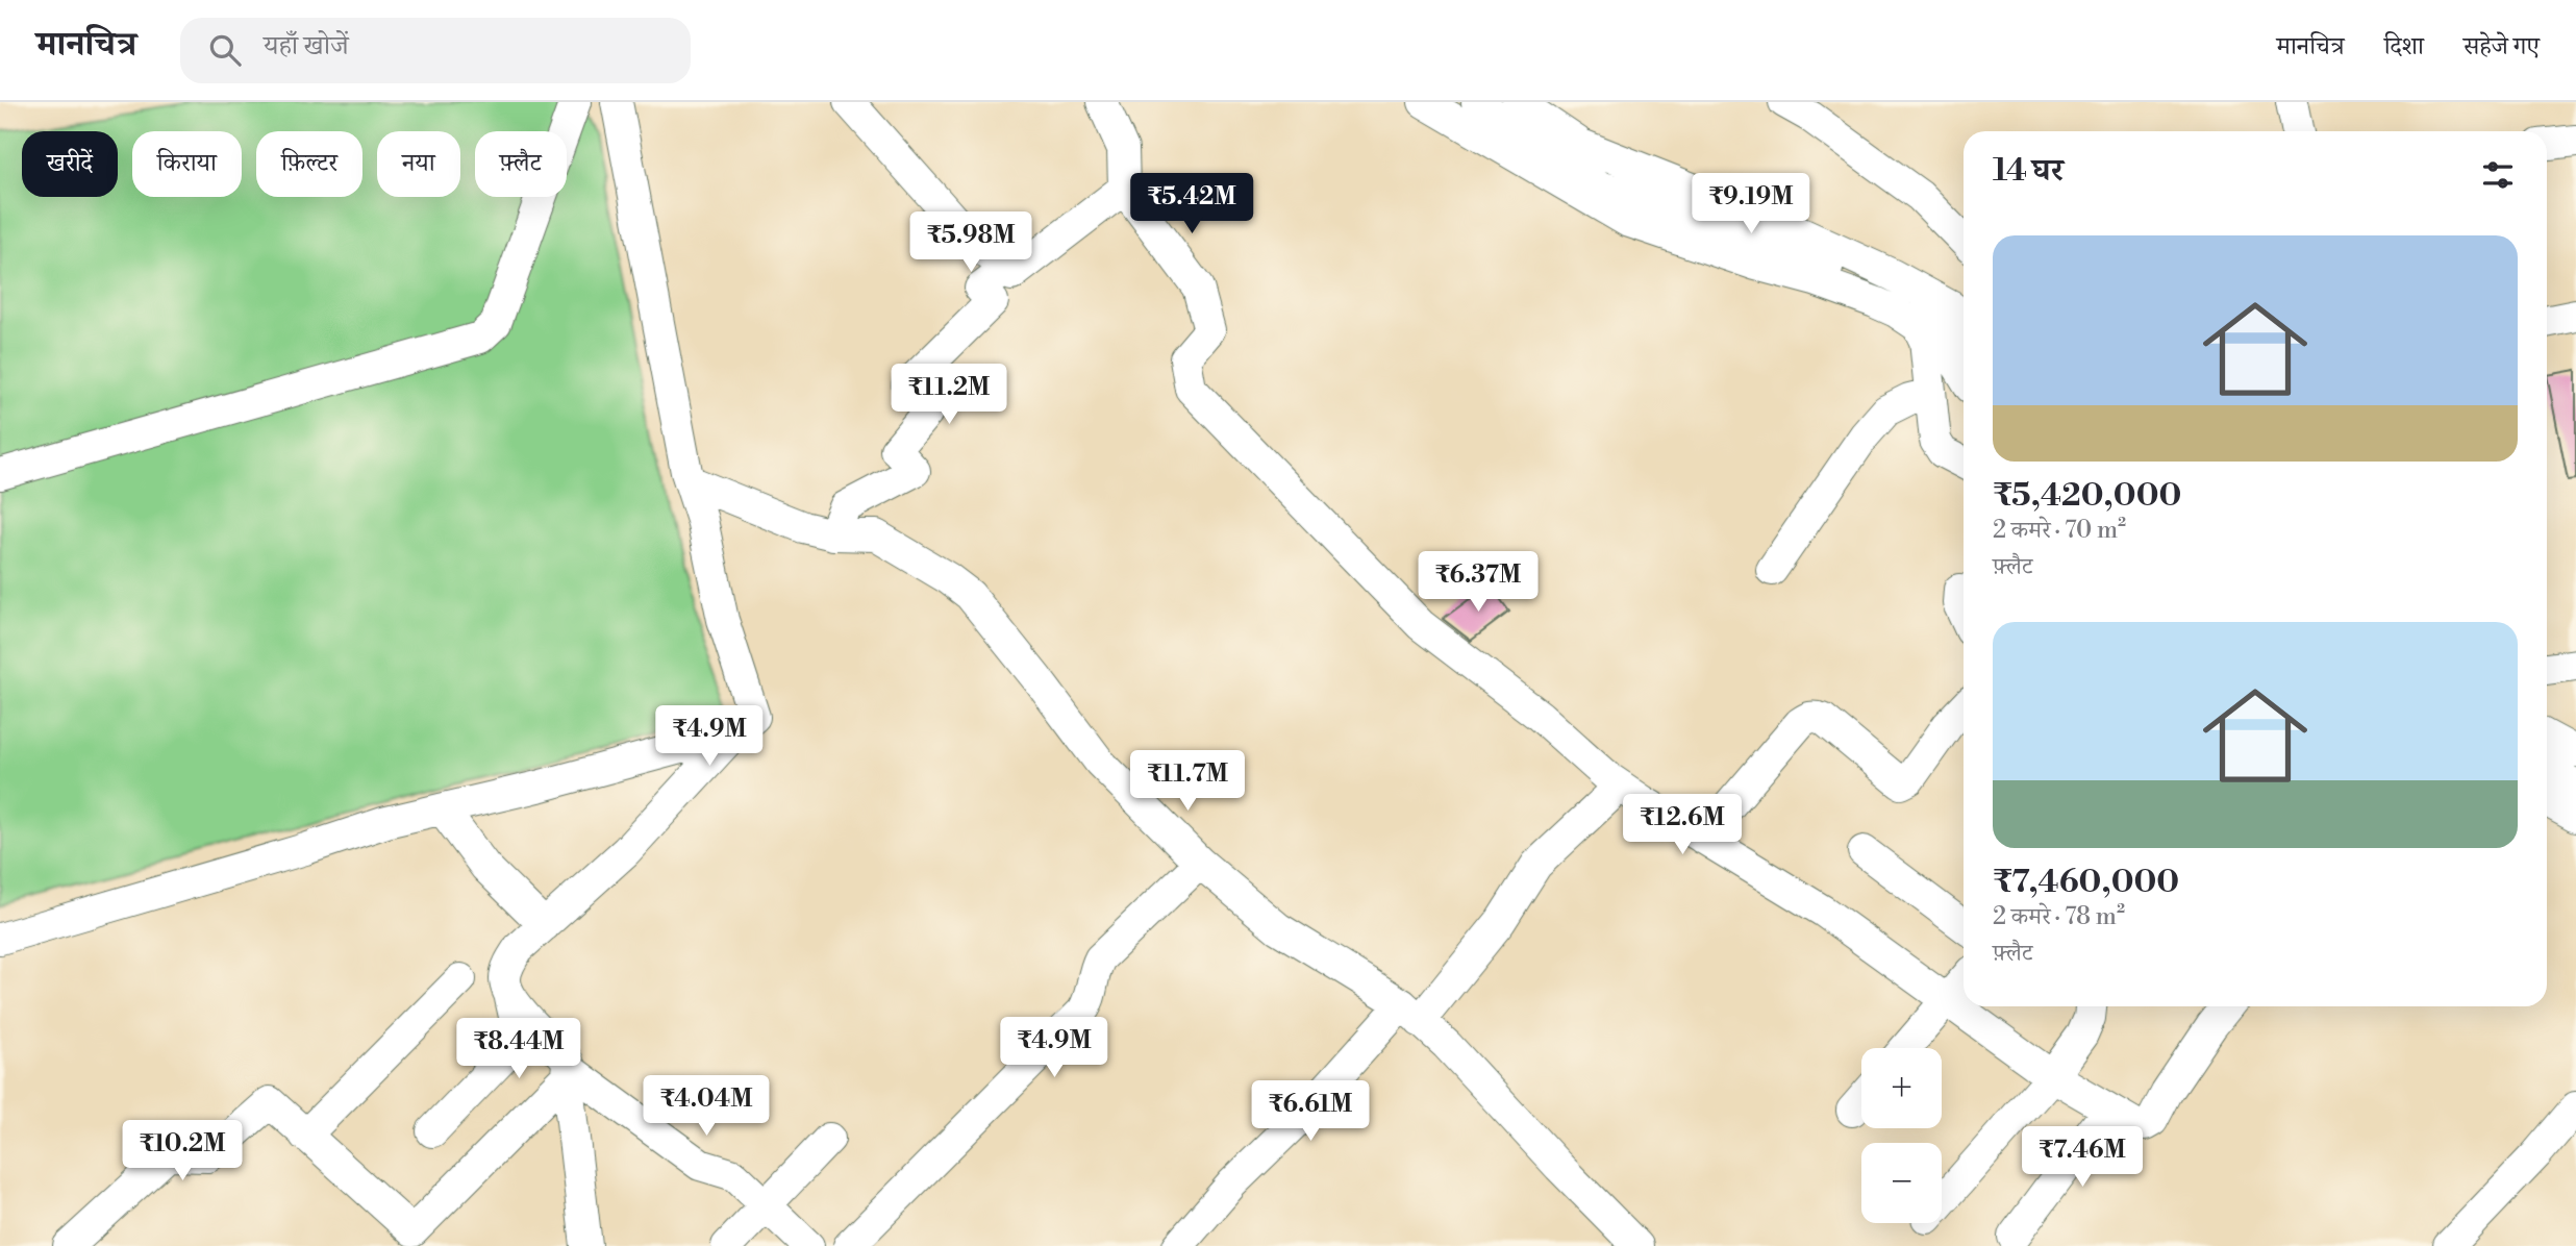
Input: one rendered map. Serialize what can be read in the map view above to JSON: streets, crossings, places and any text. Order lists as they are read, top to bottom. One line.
{"page":{"header":"मानचित्र","search":"यहाँ खोजें","nav":["मानचित्र","दिशा","सहेजे गए"],"chip":["खरीदें","किराया","फ़िल्टर","नया","फ़्लैट"],"heading":"14 घर","price":["₹5.42M","₹9.19M","₹5.98M","₹11.2M","₹6.37M","₹4.9M","₹11.7M","₹12.6M","₹4.9M","₹8.44M","₹4.04M","₹6.61M","₹10.2M","₹7.46M"],"list":[{"name":"₹5,420,000","note":"2 कमरे · 70 m² · फ़्लैट"},{"name":"₹7,460,000","note":"2 कमरे · 78 m² · फ़्लैट"}],"map_buttons":["+","−"]}}
